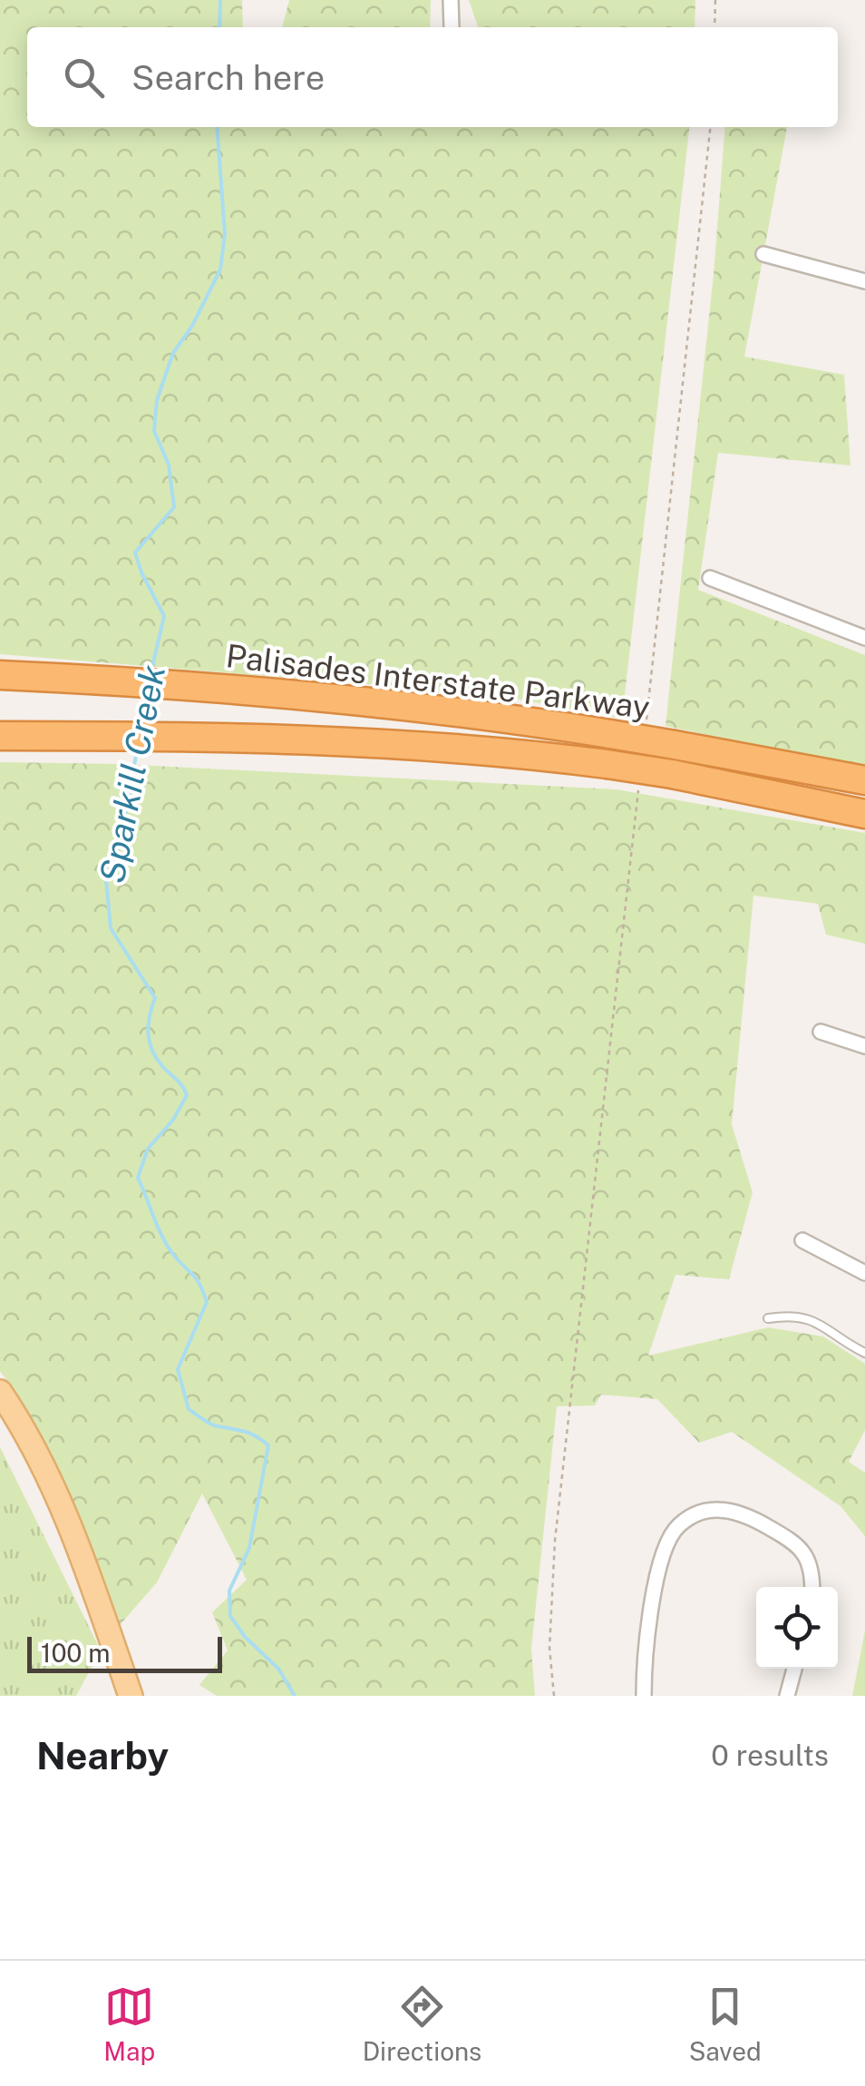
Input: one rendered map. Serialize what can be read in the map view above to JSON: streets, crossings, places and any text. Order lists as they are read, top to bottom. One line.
{"streets":{"highway":["Palisades Interstate Parkway"]},"water":["Sparkill Creek"],"scale_bar":"100 m","page":{"search":"Search here","scale":"100 m","heading":["Nearby","0 results"],"nav":["Map","Directions","Saved"]}}
